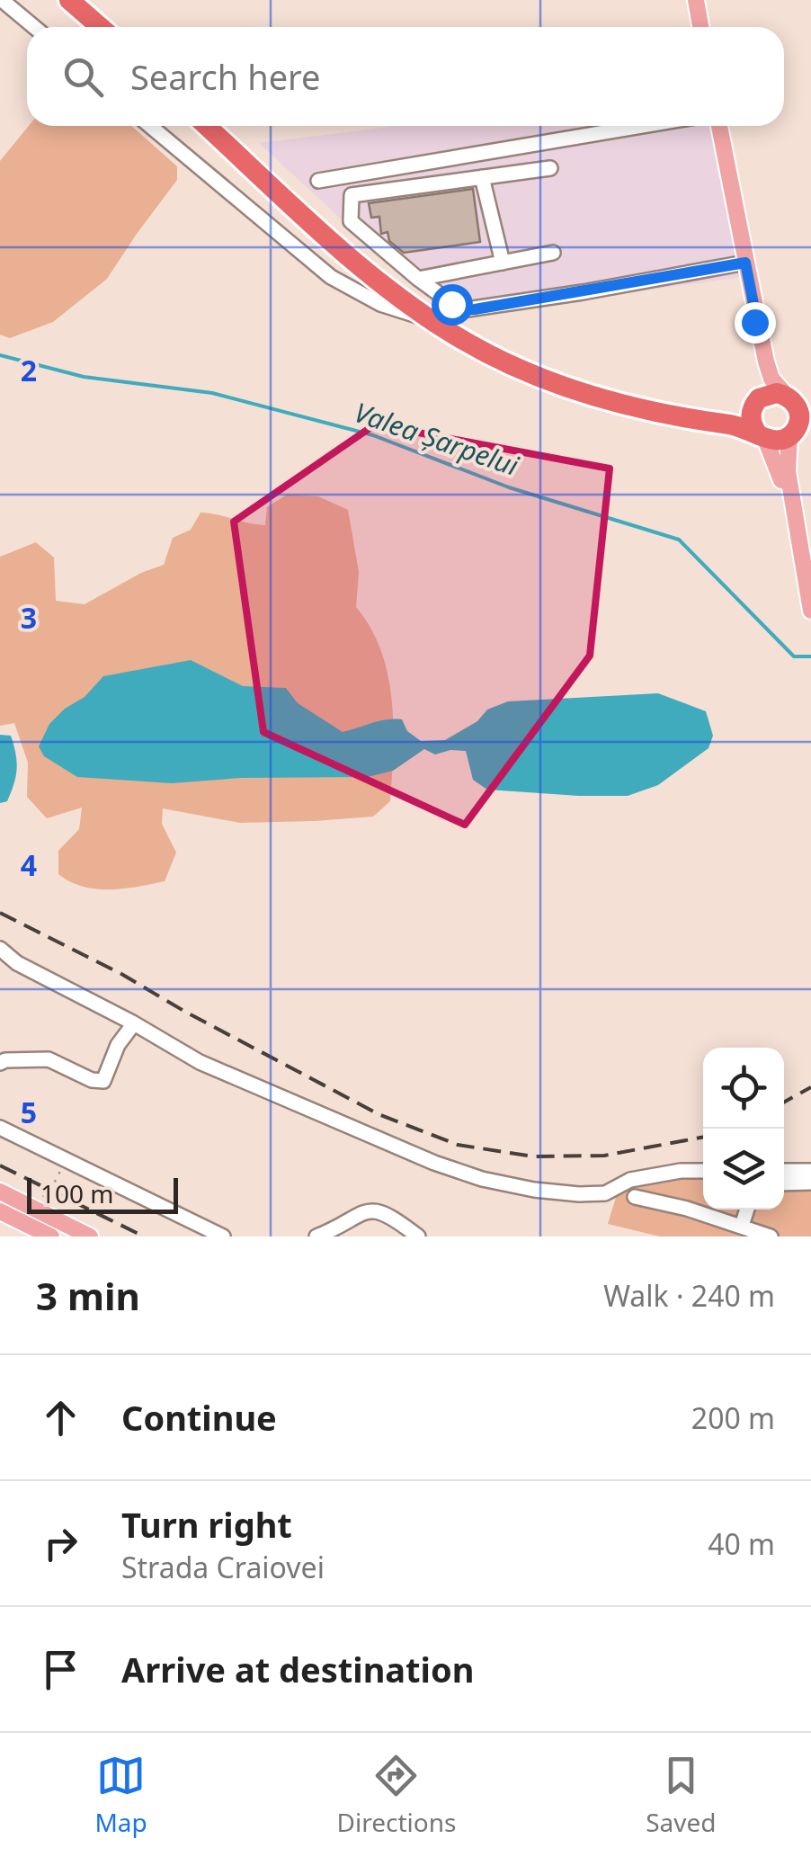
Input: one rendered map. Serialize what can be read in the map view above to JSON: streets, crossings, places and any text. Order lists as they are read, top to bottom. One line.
{"water":["Valea Șarpelui"],"scale_bar":"100 m","page":{"search":"Search here","scale":"100 m","heading":["3 min","Walk · 240 m"],"list":[["Continue","200 m"],["Turn right","Strada Craiovei","40 m"],"Arrive at destination"],"nav":["Map","Directions","Saved"]},"grid":{"rows":["2","3","4","5"]}}
